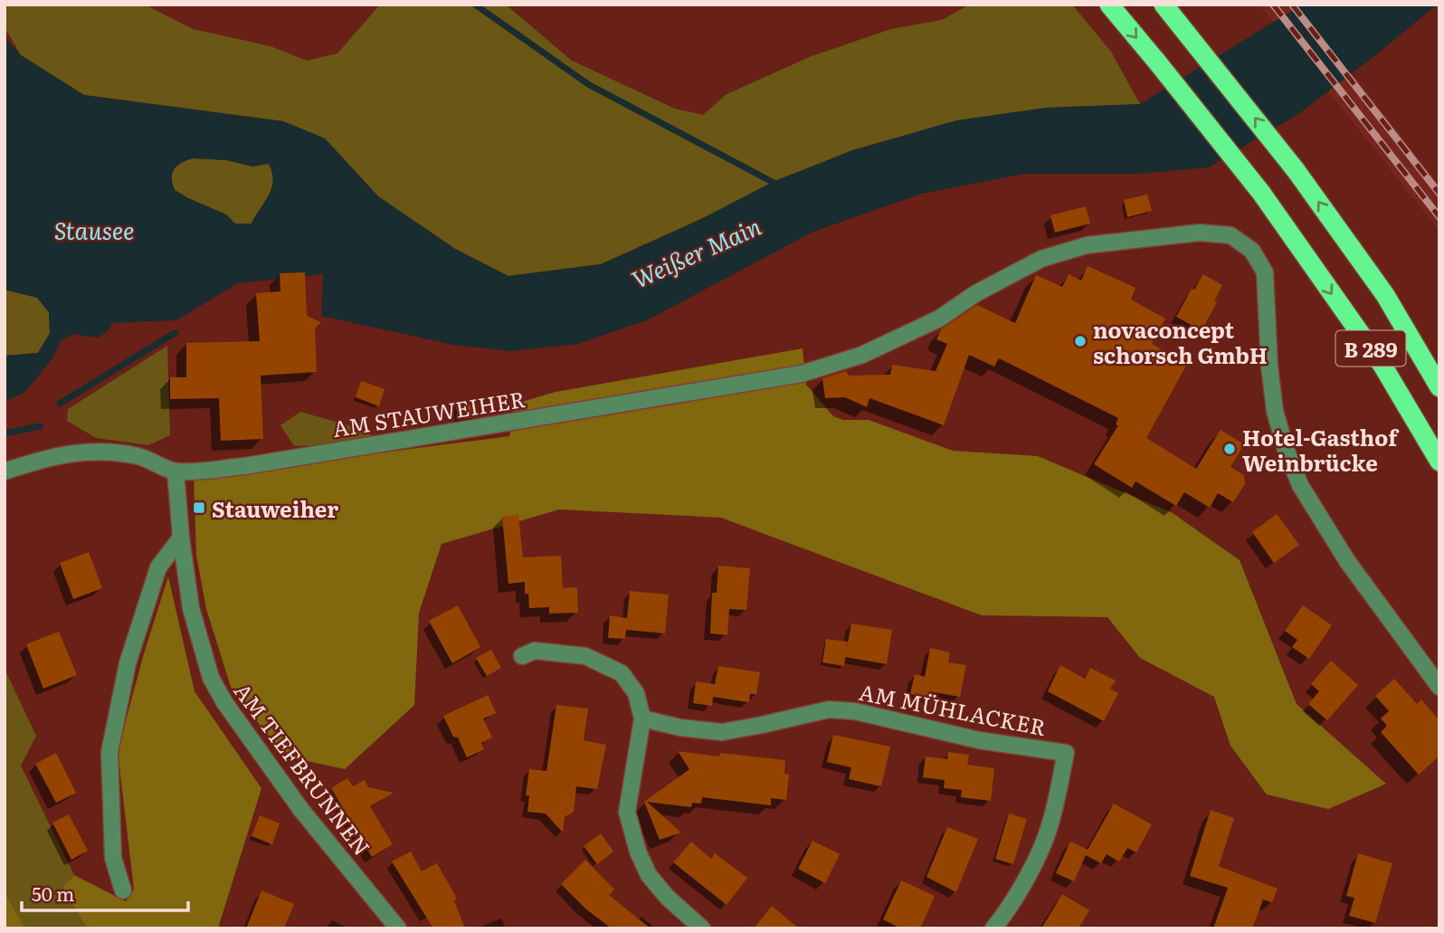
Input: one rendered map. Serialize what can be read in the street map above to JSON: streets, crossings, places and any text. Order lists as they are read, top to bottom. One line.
{"streets":{"highway":["B 289"],"street":["AM STAUWEIHER","AM MÜHLACKER","AM TIEFBRUNNEN"]},"crossings":[["AM STAUWEIHER","AM TIEFBRUNNEN"]],"water":["Stausee","Weißer Main"],"places":{"other":["novaconcept schorsch GmbH","Hotel-Gasthof Weinbrücke"],"transit":["Stauweiher"]},"scale_bar":"50 m"}
